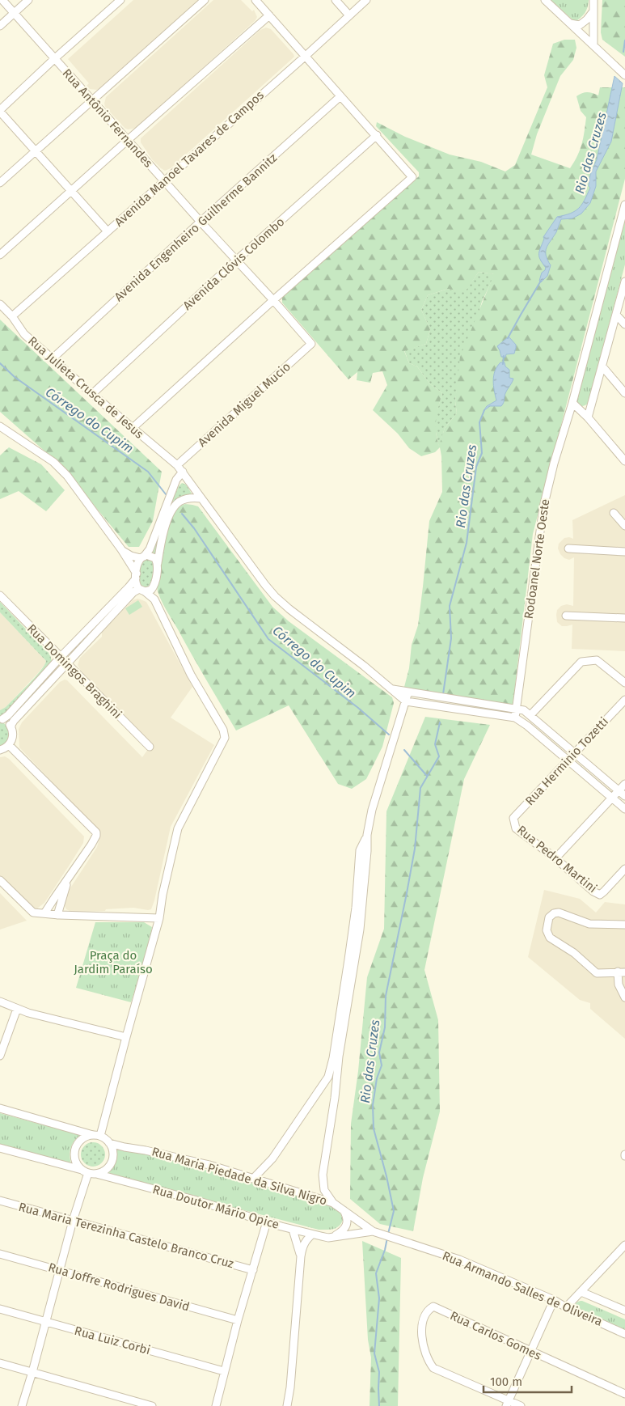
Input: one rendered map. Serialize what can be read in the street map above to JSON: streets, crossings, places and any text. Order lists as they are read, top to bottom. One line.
{"streets":{"street":["Rua Antônio Fernandes","Avenida Manoel Tavares de Campos","Avenida Engenheiro Guilherme Bannitz","Avenida Clóvis Colombo","Rua Julieta Crusca de Jesus","Avenida Miguel Mucio","Rodoanel Norte Oeste","Rua Domingos Braghini","Rua Herminio Tozetti","Rua Pedro Martini","Rua Maria Piedade da Silva Nigro","Rua Doutor Mário Opice","Rua Maria Terezinha Castelo Branco Cruz","Rua Joffre Rodrigues David","Rua Armando Salles de Oliveira","Rua Carlos Gomes","Rua Luiz Corbi"]},"crossings":[["Rua Antônio Fernandes","Avenida Manoel Tavares de Campos"],["Rua Antônio Fernandes","Avenida Engenheiro Guilherme Bannitz"],["Rua Antônio Fernandes","Avenida Clóvis Colombo"],["Rua Antônio Fernandes","Avenida Miguel Mucio"],["Avenida Manoel Tavares de Campos","Rua Julieta Crusca de Jesus"],["Avenida Engenheiro Guilherme Bannitz","Rua Julieta Crusca de Jesus"],["Avenida Clóvis Colombo","Rua Julieta Crusca de Jesus"],["Rua Julieta Crusca de Jesus","Avenida Miguel Mucio"],["Rua Herminio Tozetti","Rua Pedro Martini"],["Rua Maria Piedade da Silva Nigro","Rua Doutor Mário Opice"],["Rua Maria Piedade da Silva Nigro","Rua Armando Salles de Oliveira"],["Rua Doutor Mário Opice","Rua Armando Salles de Oliveira"]],"water":["Rio das Cruzes","Córrego do Cupim"],"parks":["Praça do Jardim Paraíso"],"scale_bar":"100 m"}
